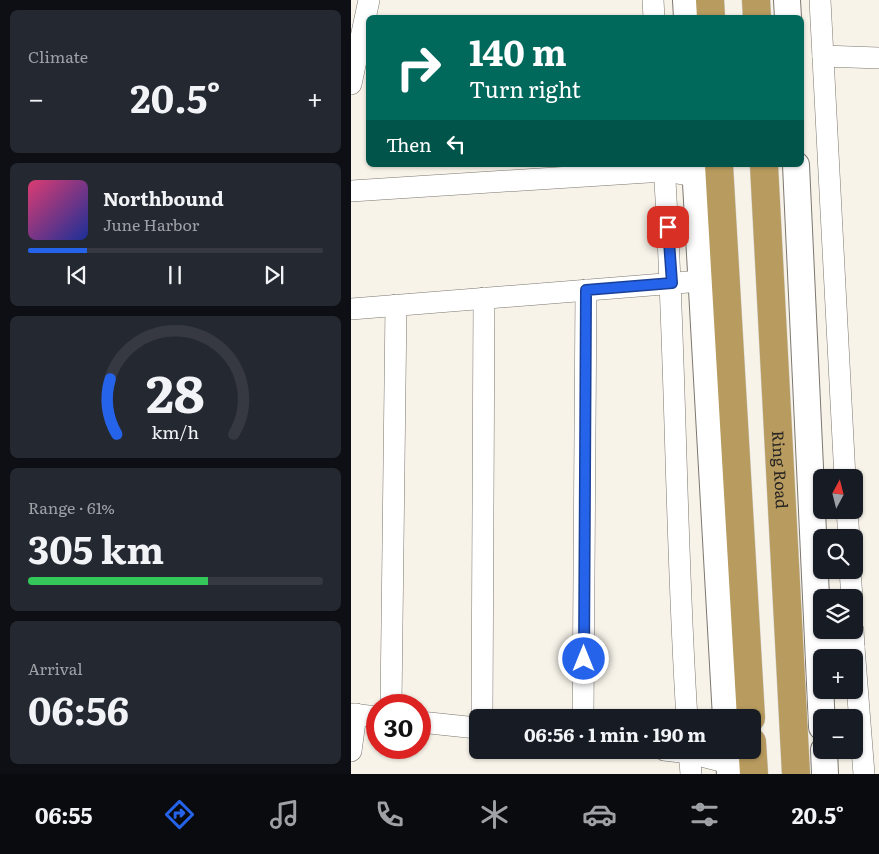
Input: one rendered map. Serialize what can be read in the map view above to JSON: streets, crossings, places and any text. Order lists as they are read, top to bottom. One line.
{"streets":{"highway":["Ring Road"]},"north":"top","page":{"tile":["Climate",["Range · 61%","305 km"],["Arrival","06:56"]],"turn":["140 m","Turn right"],"heat":["−","20.5°","+"],"then":"Then","song":["Northbound","June Harbor"],"map_buttons":["+","−"],"limit":"30","trip":"06:56 · 1 min · 190 m","tabs":["06:55","20.5°"],"gauge":["28","km/h"]}}
